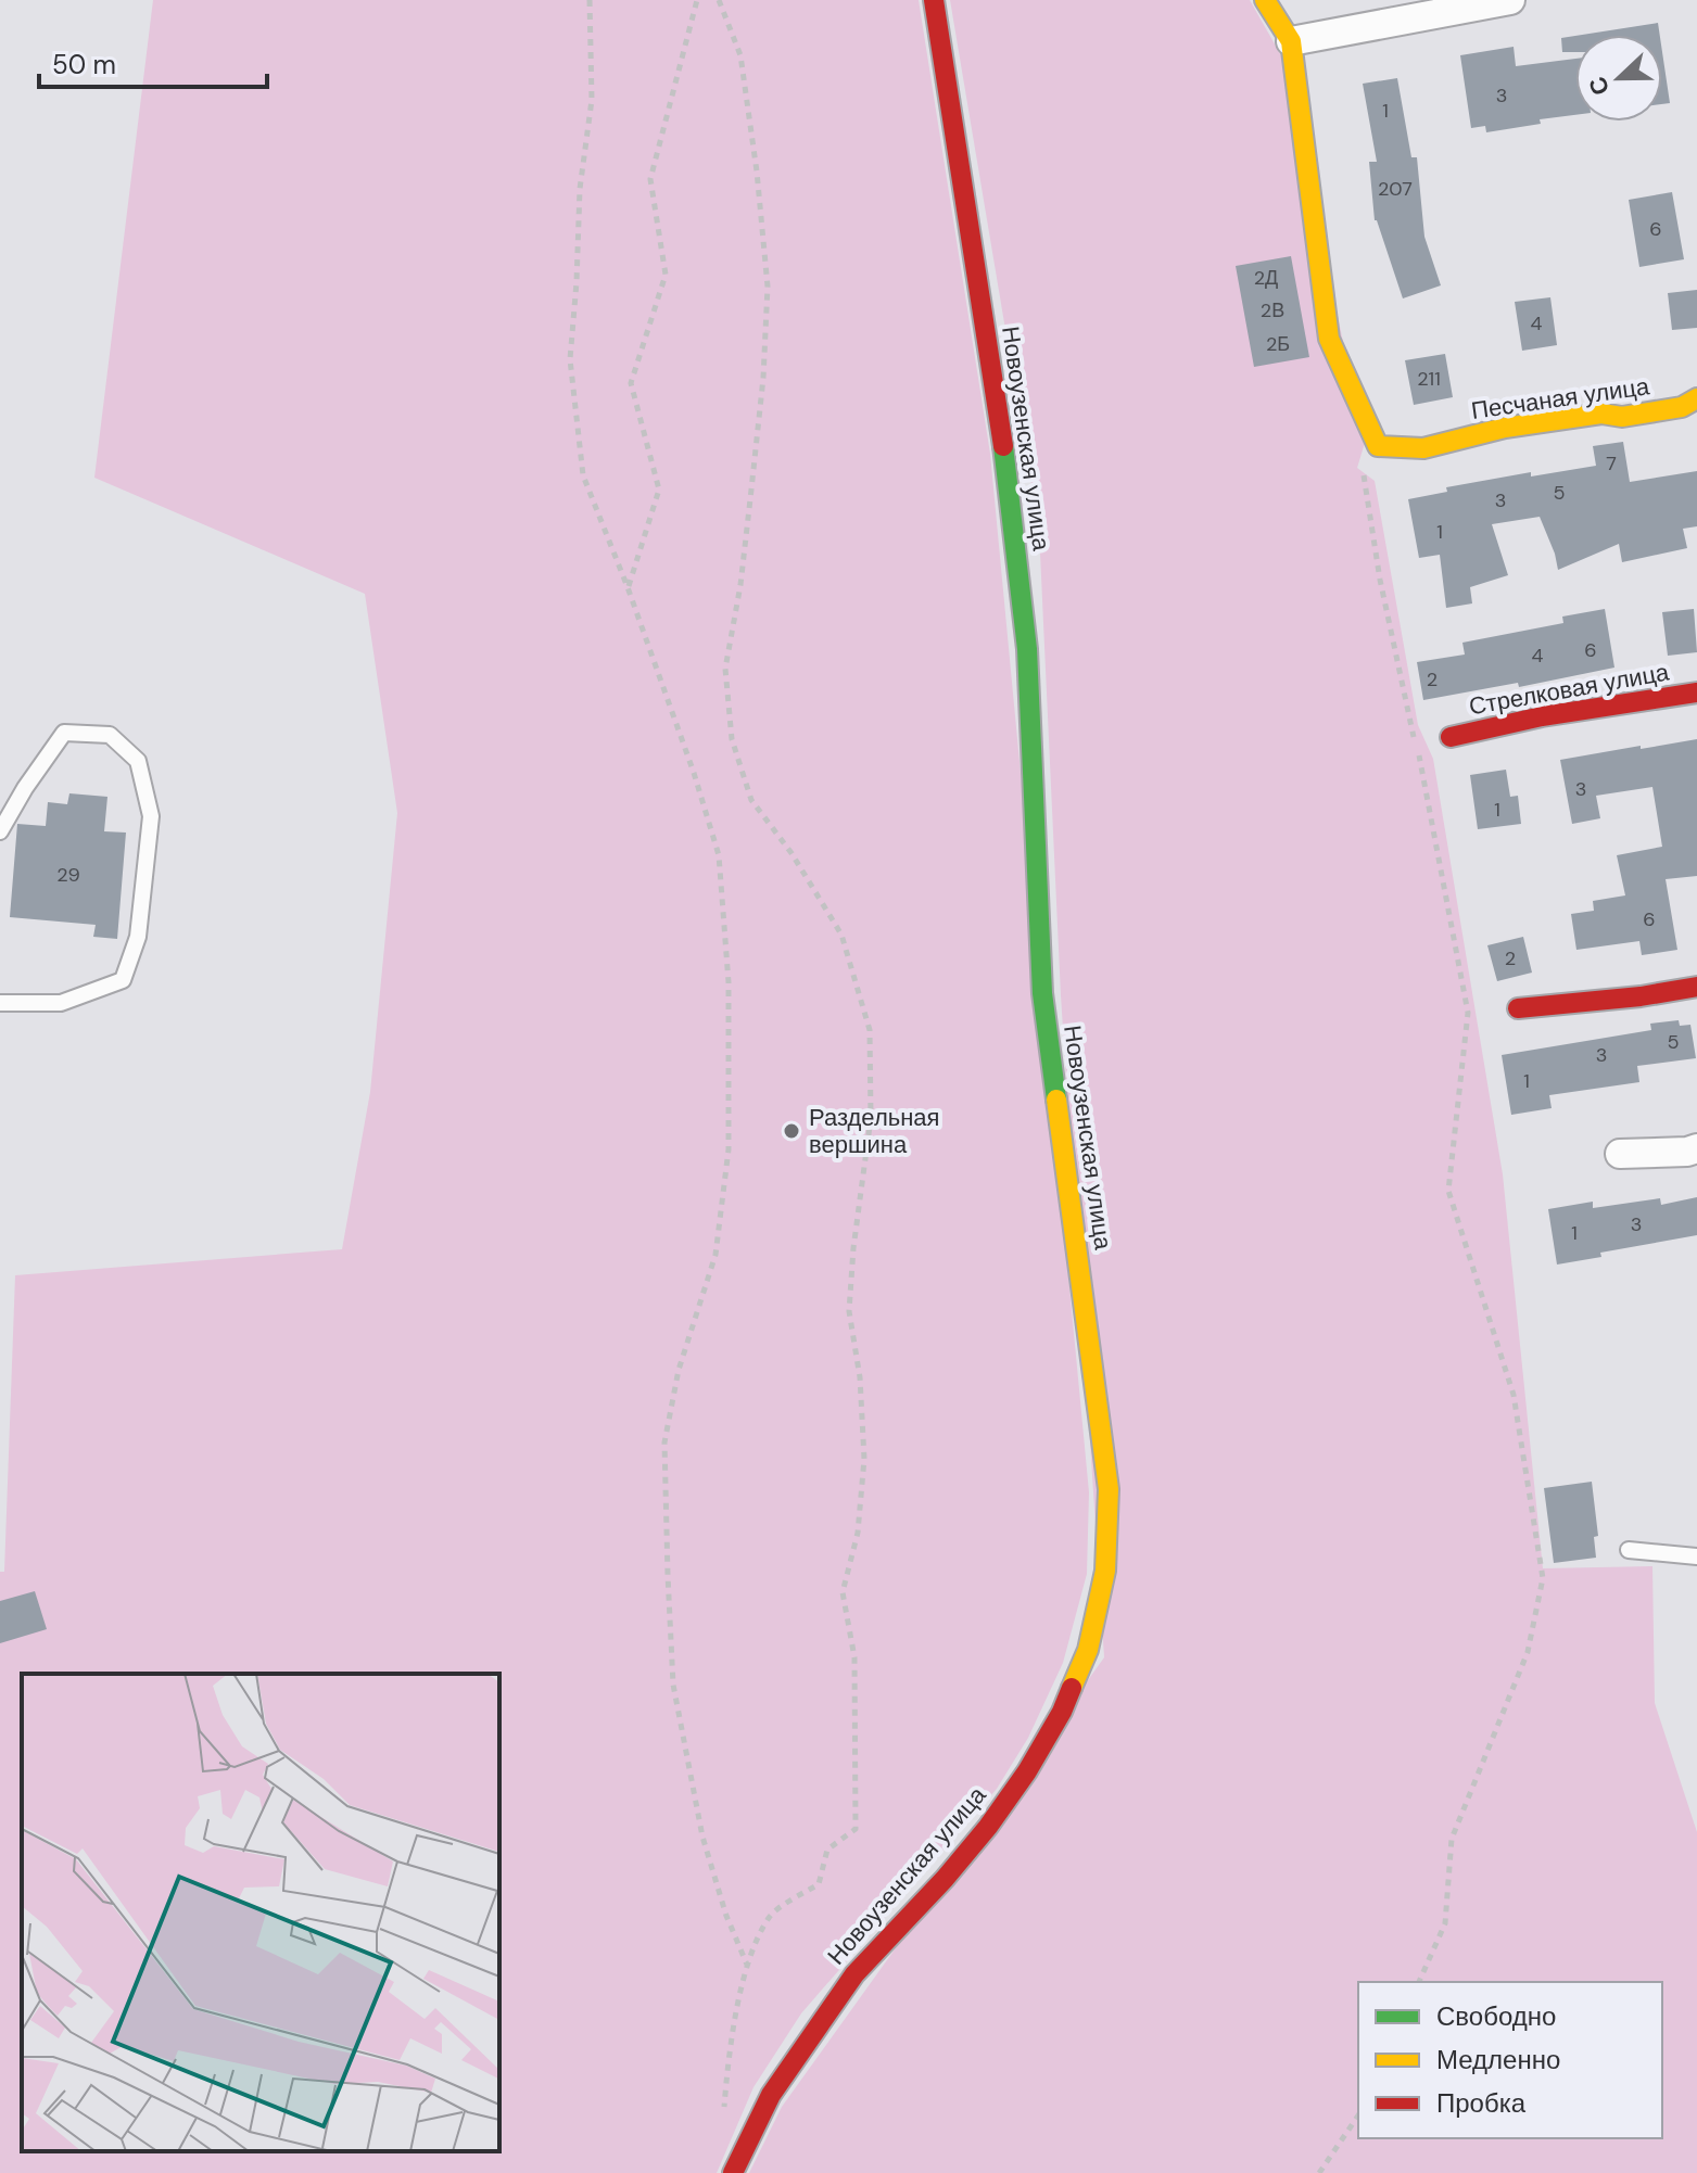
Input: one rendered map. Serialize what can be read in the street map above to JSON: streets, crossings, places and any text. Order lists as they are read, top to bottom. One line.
{"streets":{"main road":["Песчаная улица","Новоузенская улица","Стрелковая улица"]},"places":["Раздельная вершина"],"house_numbers":["3","1","207","6","2Д","2В","4","2Б","211","7","5","3","1","6","4","2","3","1","29","6","2","5","3","1","3","1"],"legend":["Свободно","Медленно","Пробка"],"scale_bar":"50 m","north":"left"}
